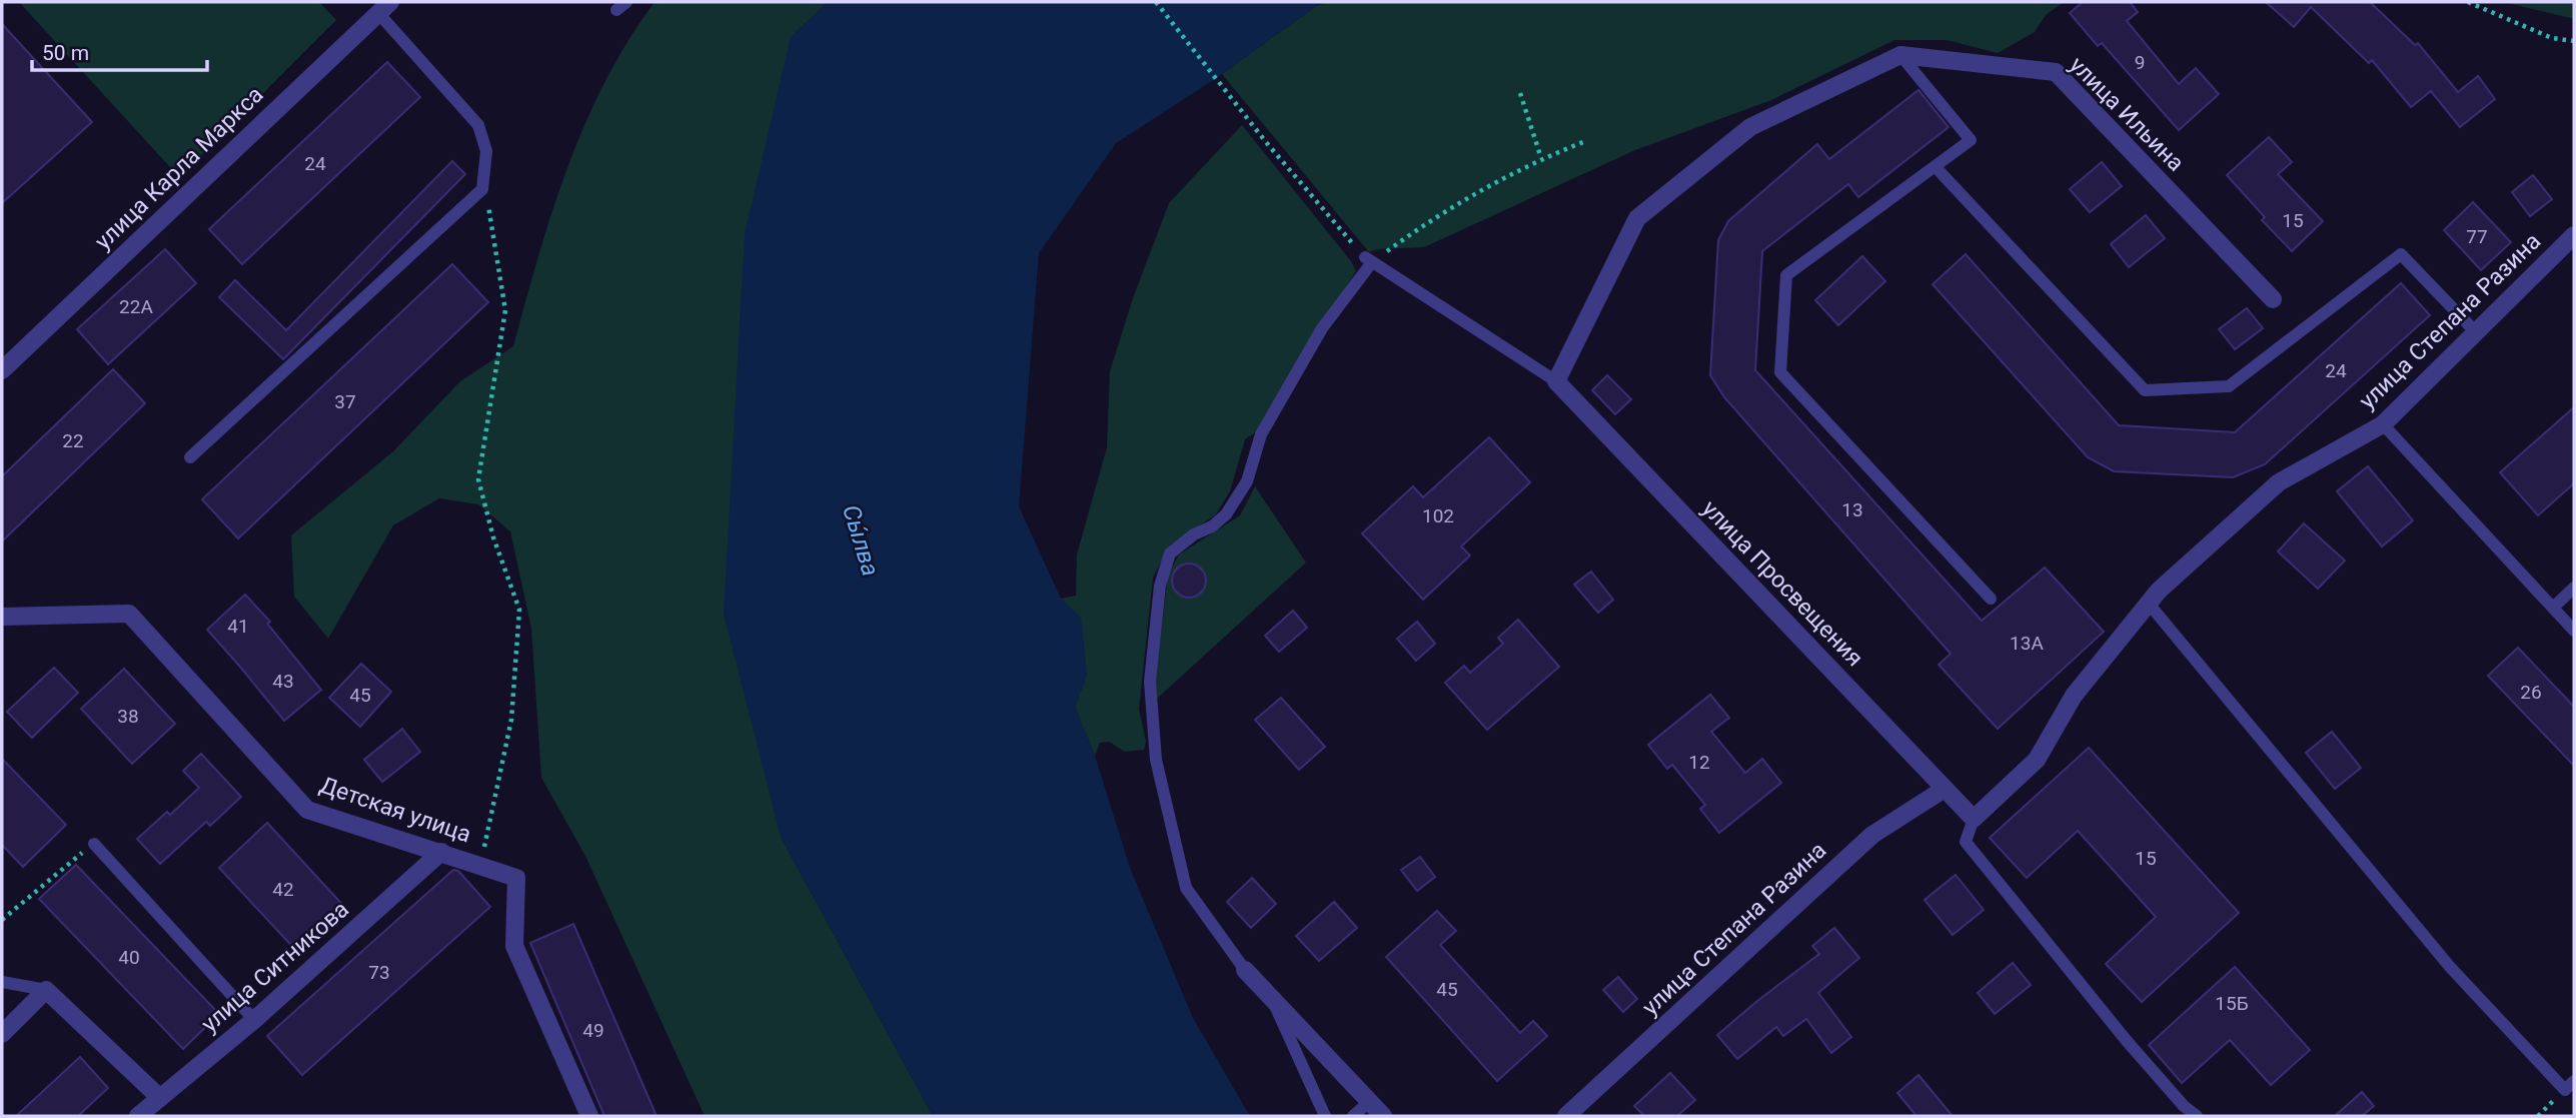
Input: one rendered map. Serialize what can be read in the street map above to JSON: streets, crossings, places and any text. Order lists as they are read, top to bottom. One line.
{"streets":{"street":["улица Ильина","улица Карла Маркса","улица Степана Разина","улица Просвещения","Детская улица","улица Ситникова"]},"crossings":[["улица Степана Разина","улица Просвещения"],["Детская улица","улица Ситникова"]],"water":["Сы́лва"],"house_numbers":["9","24","15","77","22А","24","37","22","13","102","41","13А","43","26","45","38","12","15","42","40","73","45","15Б","49"],"scale_bar":"50 m"}
